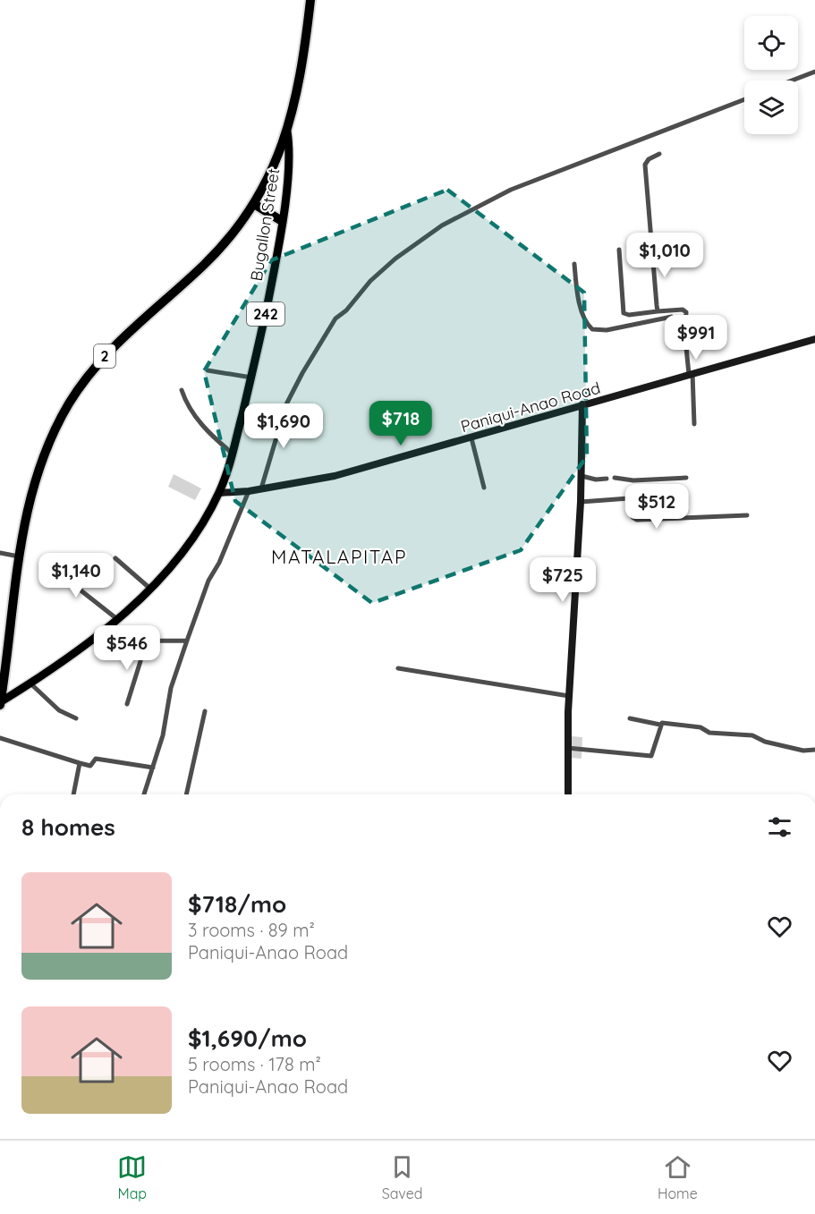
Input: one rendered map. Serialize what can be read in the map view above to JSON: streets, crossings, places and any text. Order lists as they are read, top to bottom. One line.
{"streets":{"highway":["2"],"main road":["Bugallon Street","242","Paniqui-Anao Road"]},"crossings":[["Bugallon Street","2"],["Bugallon Street","Paniqui-Anao Road"]],"districts":["MATALAPITAP"],"page":{"price":["$1,010","$991","$718","$1,690","$512","$1,140","$725","$546"],"heading":"8 homes","list":[{"name":"$718/mo","note":"3 rooms · 89 m² · Paniqui-Anao Road"},{"name":"$1,690/mo","note":"5 rooms · 178 m² · Paniqui-Anao Road"}],"tabs":["Map","Saved","Home"]}}
